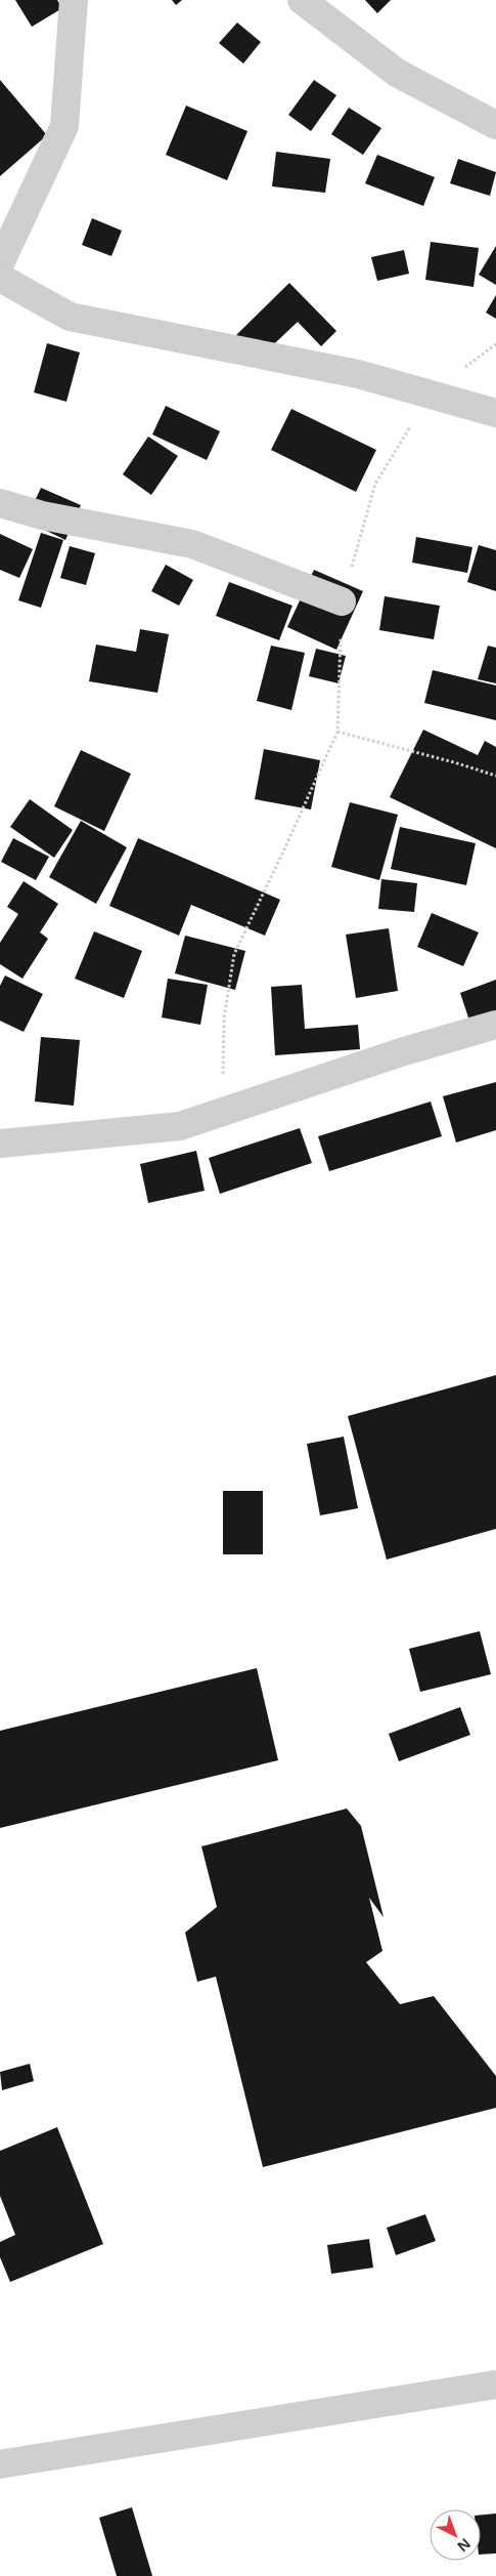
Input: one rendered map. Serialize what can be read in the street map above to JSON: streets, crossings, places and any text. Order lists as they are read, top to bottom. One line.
{"north":"bottom right"}
